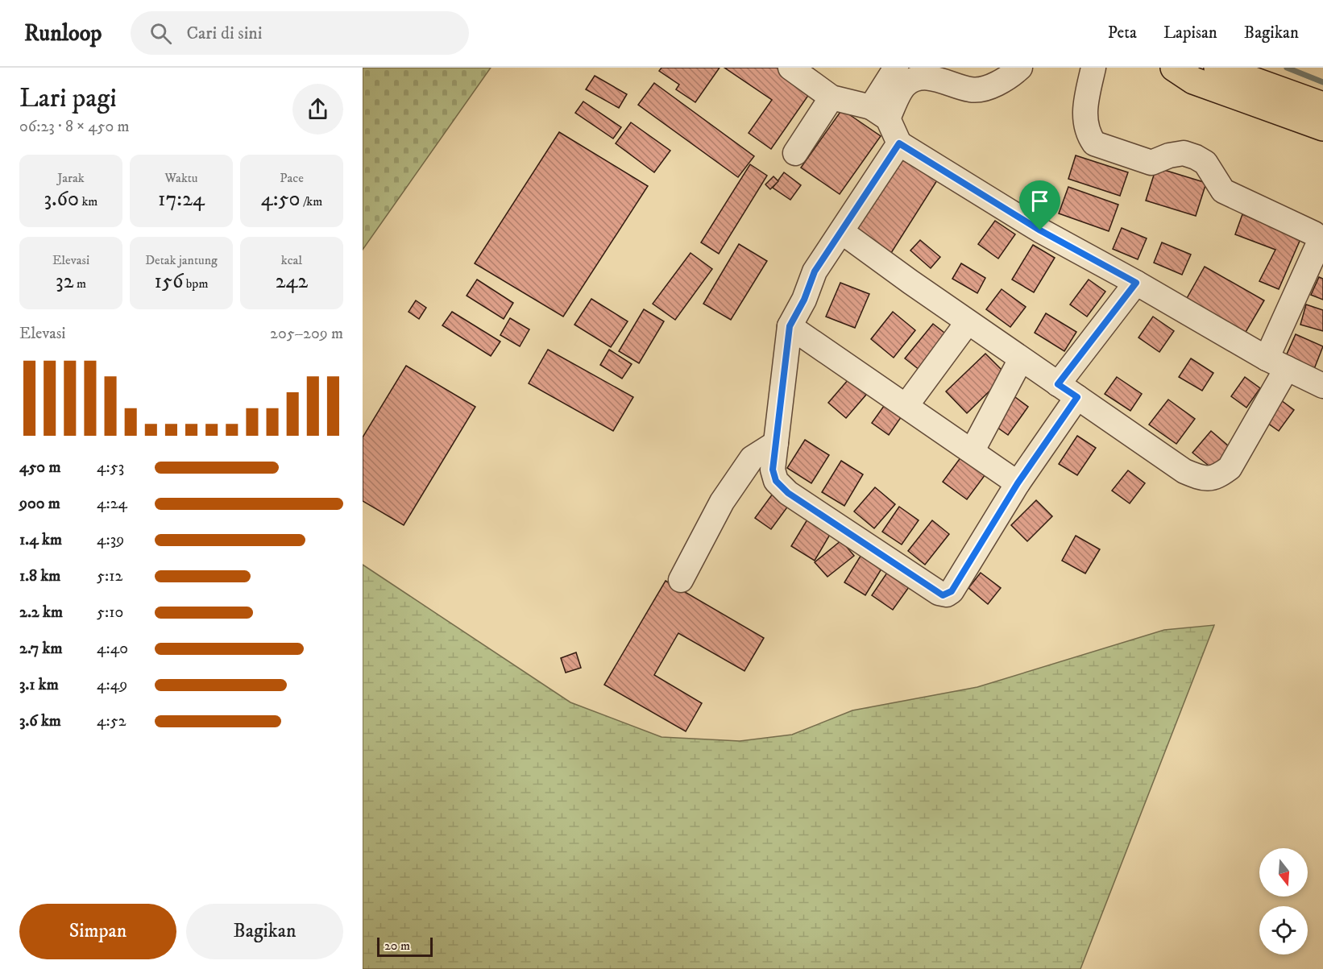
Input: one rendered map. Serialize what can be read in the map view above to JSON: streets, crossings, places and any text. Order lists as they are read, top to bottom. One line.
{"scale_bar":"20 m","north":"bottom","page":{"header":"Runloop","search":"Cari di sini","nav":["Peta","Lapisan","Bagikan"],"heading":["Lari pagi","06:23 · 8 × 450 m"],"stats":[["Jarak","3.60 km"],["Waktu","17:24"],["Pace","4:50 /km"],["Elevasi","32 m"],["Detak jantung","156 bpm"],["kcal","242"]],"chart":["Elevasi","205–209 m"],"list":[{"name":"450 m","note":"4:53"},{"name":"900 m","note":"4:24"},{"name":"1.4 km","note":"4:39"},{"name":"1.8 km","note":"5:12"},{"name":"2.2 km","note":"5:10"},{"name":"2.7 km","note":"4:40"},{"name":"3.1 km","note":"4:49"},{"name":"3.6 km","note":"4:52"}],"buttons":["Simpan","Bagikan"],"scale":"20 m"}}
